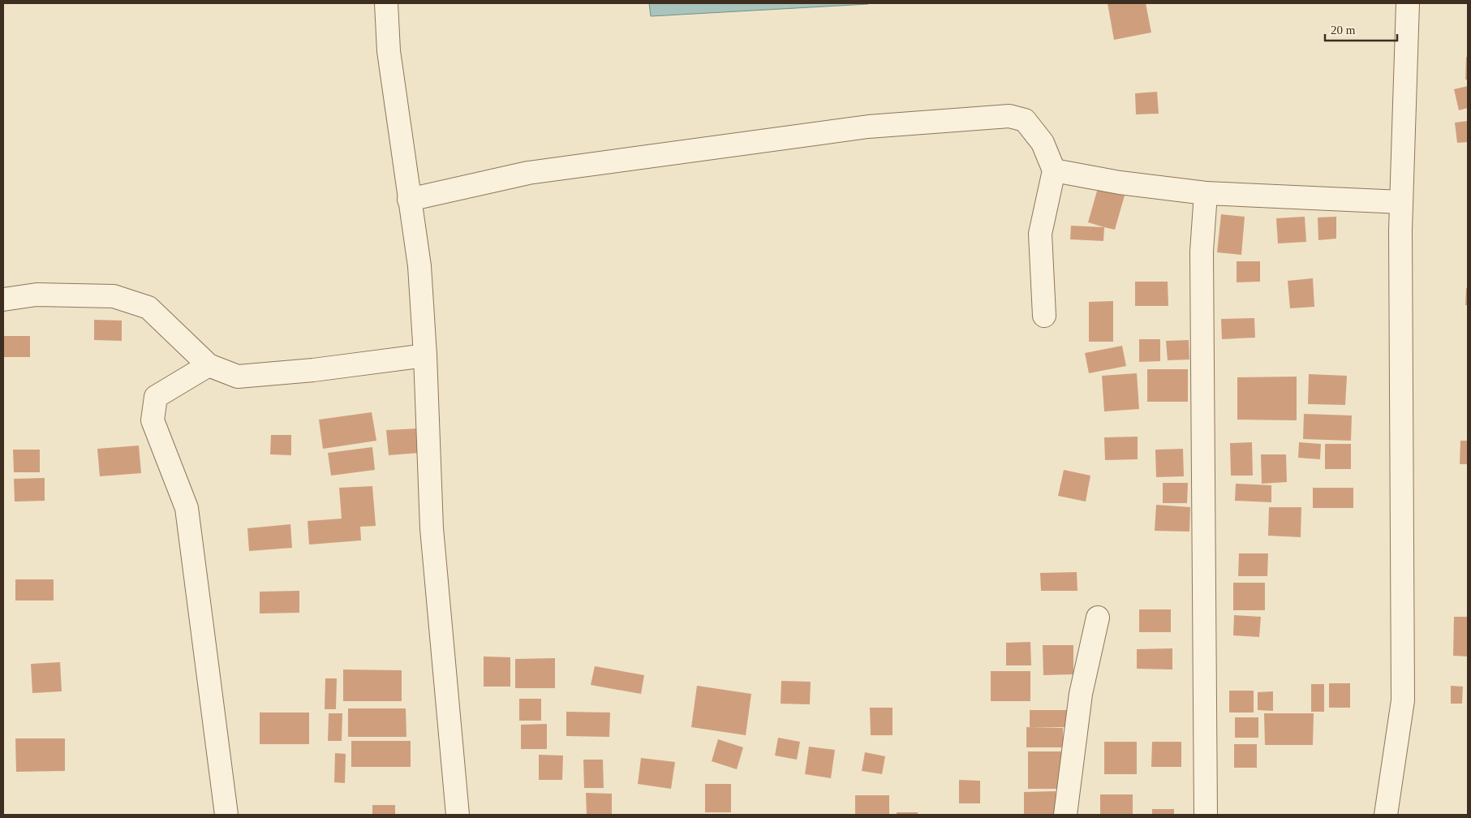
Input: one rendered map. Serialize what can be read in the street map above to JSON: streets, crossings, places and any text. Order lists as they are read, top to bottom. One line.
{"scale_bar":"20 m"}
